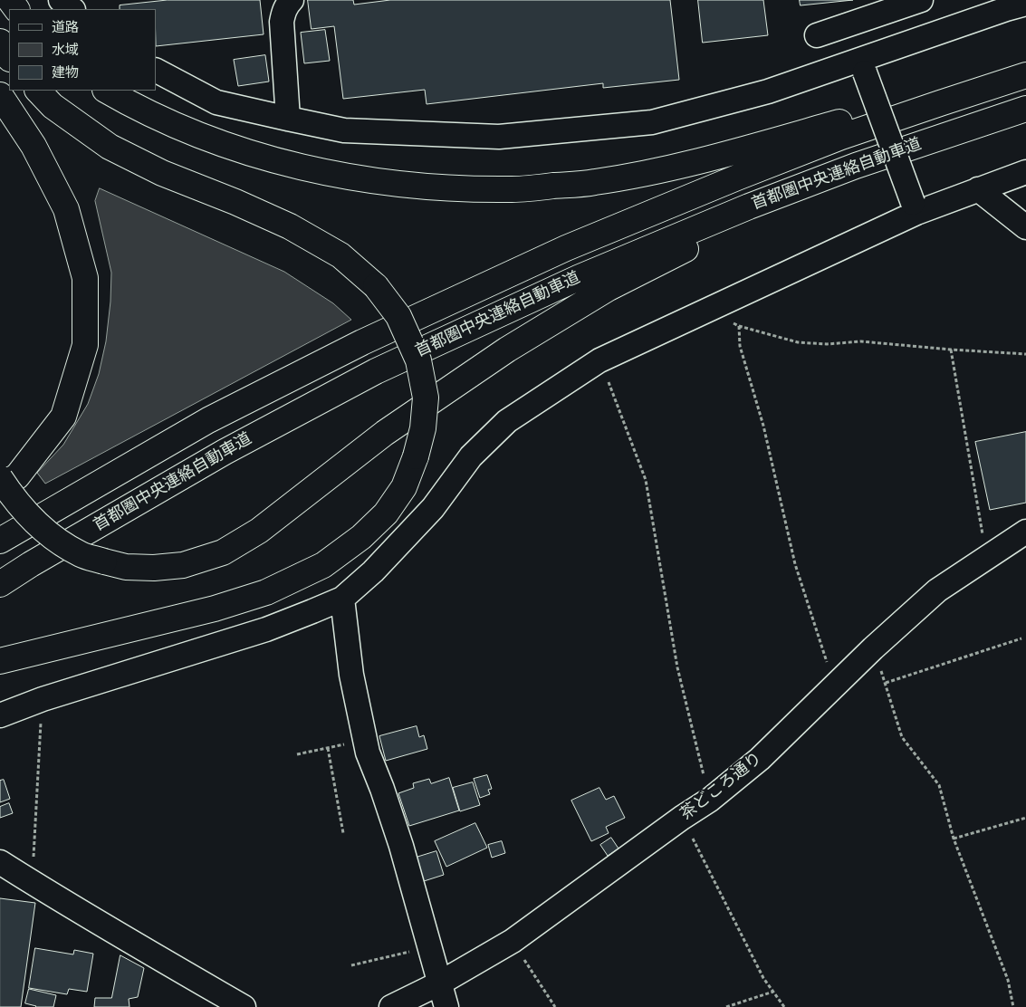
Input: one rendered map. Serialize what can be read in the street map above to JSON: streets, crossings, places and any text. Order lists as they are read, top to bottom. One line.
{"streets":{"highway":["首都圏中央連絡自動車道"],"street":["茶どころ通り"]},"legend":["道路","水域","建物"]}
